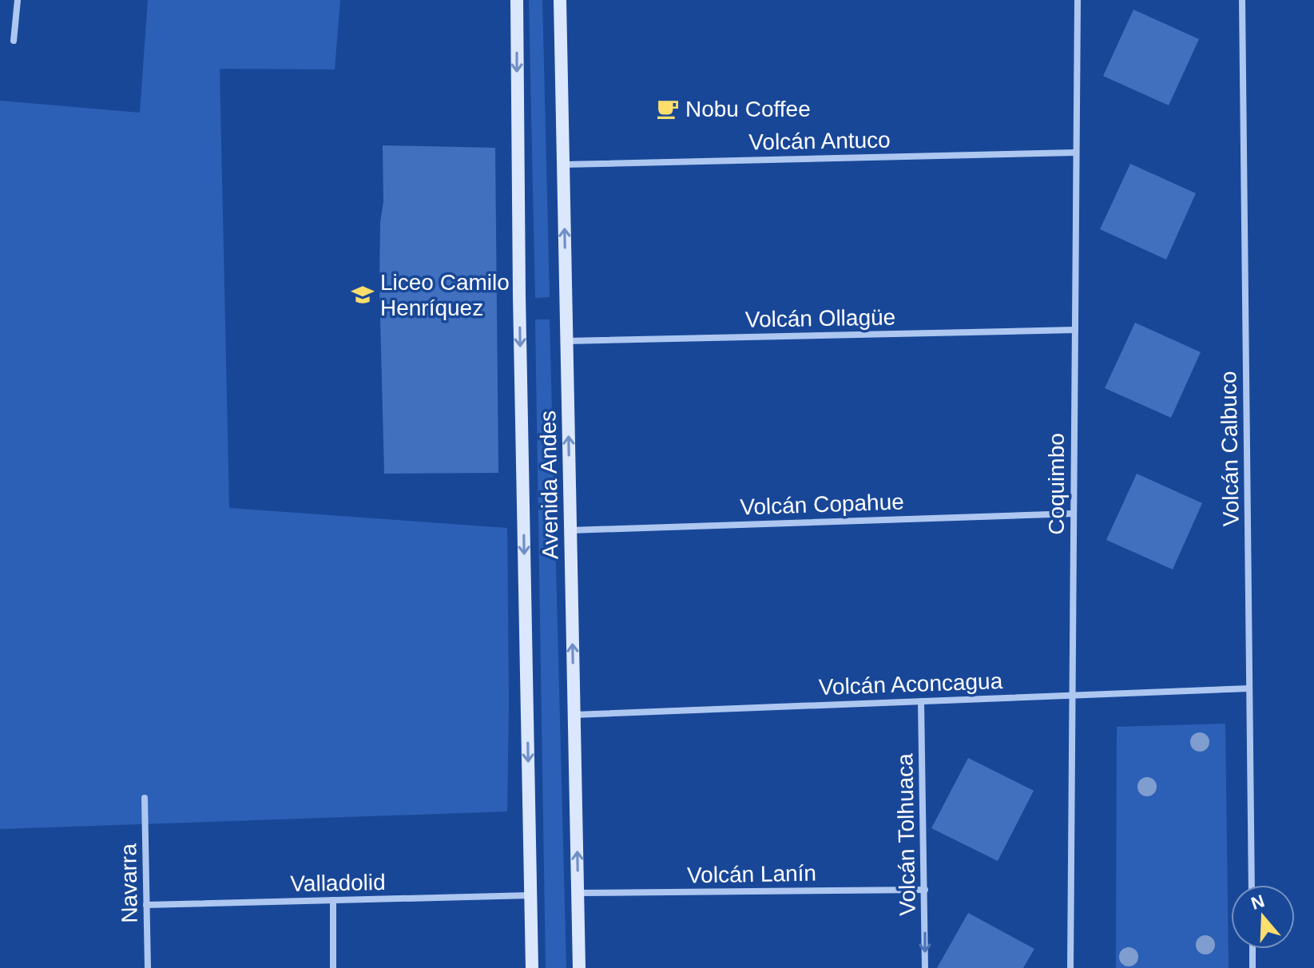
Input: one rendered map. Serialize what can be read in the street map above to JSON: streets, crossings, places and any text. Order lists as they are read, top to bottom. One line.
{"streets":{"main road":["Avenida Andes"],"street":["Volcán Antuco","Volcán Ollagüe","Volcán Calbuco","Coquimbo","Volcán Copahue","Volcán Aconcagua","Volcán Tolhuaca","Volcán Lanín","Valladolid","Navarra"]},"crossings":[["Volcán Antuco","Coquimbo"],["Volcán Antuco","Avenida Andes"],["Volcán Ollagüe","Coquimbo"],["Volcán Ollagüe","Avenida Andes"],["Volcán Calbuco","Volcán Aconcagua"],["Coquimbo","Volcán Copahue"],["Coquimbo","Volcán Aconcagua"],["Avenida Andes","Volcán Copahue"],["Avenida Andes","Volcán Aconcagua"],["Avenida Andes","Volcán Lanín"],["Avenida Andes","Valladolid"],["Volcán Aconcagua","Volcán Tolhuaca"],["Volcán Tolhuaca","Volcán Lanín"],["Valladolid","Navarra"]],"places":{"cafe":["Nobu Coffee"],"school or university":["Liceo Camilo Henríquez"]},"north":"top"}
